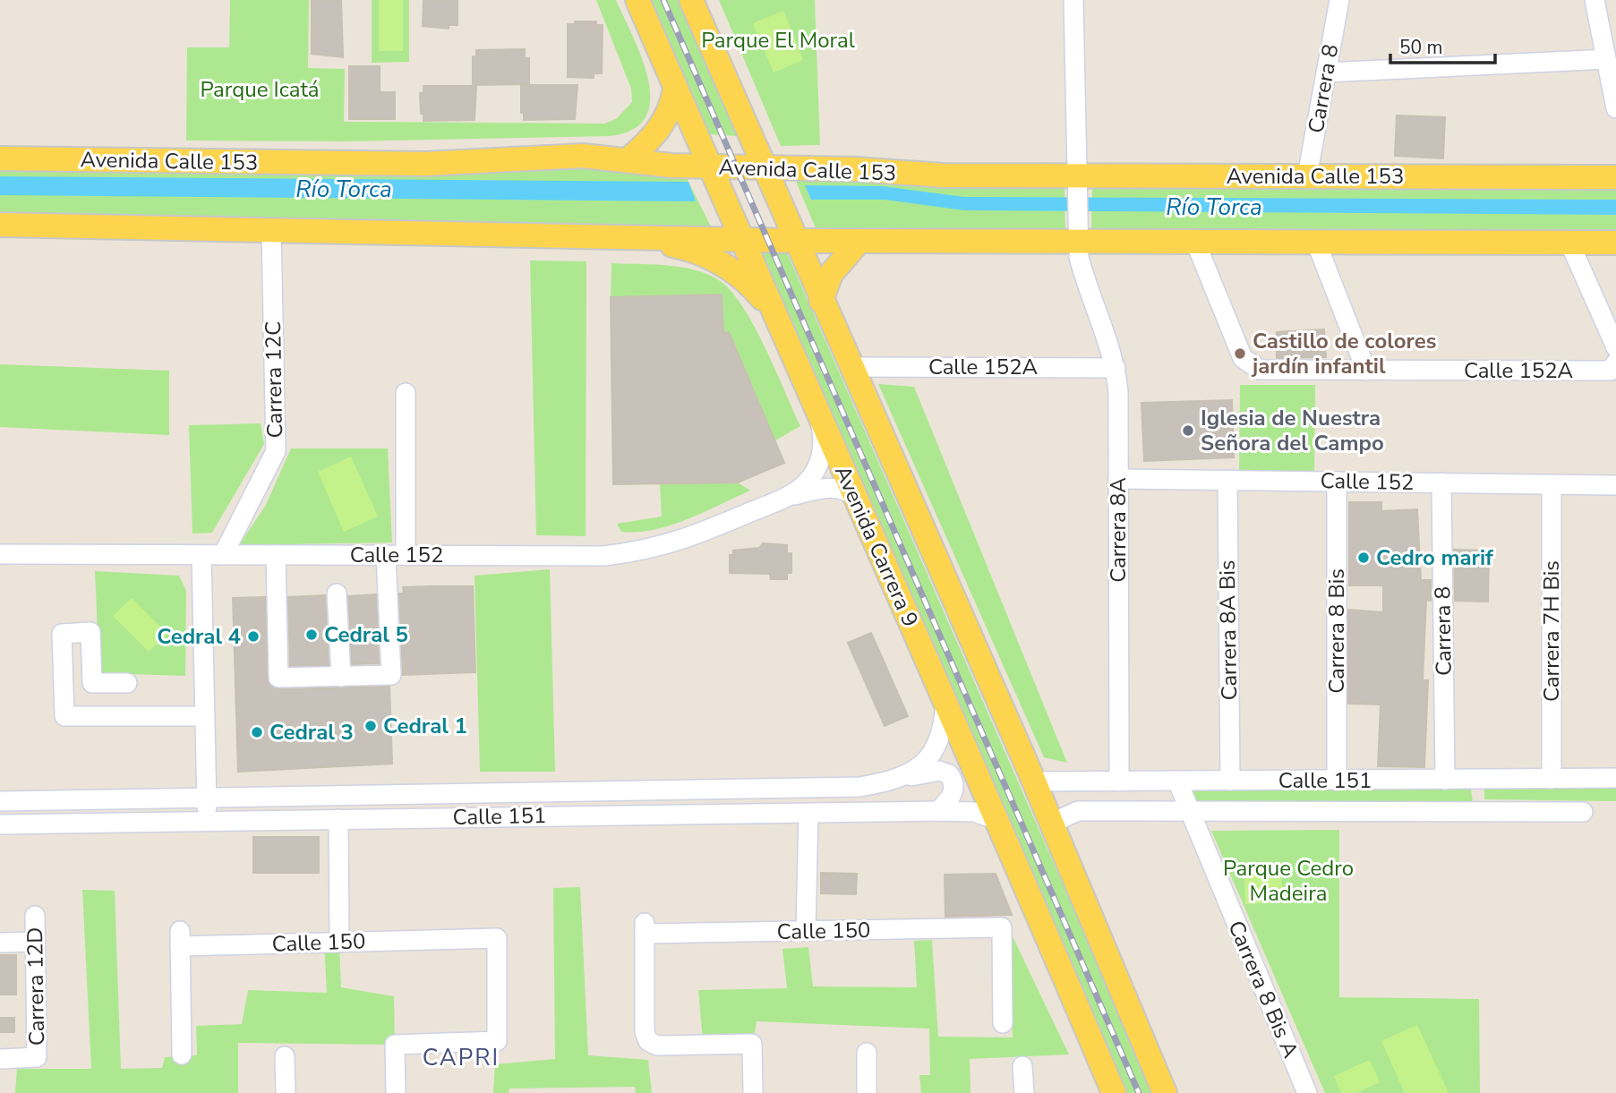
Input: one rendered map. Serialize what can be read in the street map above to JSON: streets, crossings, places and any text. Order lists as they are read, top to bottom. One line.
{"streets":{"main road":["Avenida Calle 153","Avenida Carrera 9"],"street":["Carrera 8","Calle 152A","Carrera 12C","Calle 152","Carrera 8A","Carrera 8A Bis","Carrera 8 Bis","Carrera 7H Bis","Calle 151","Calle 150","Carrera 12D","Carrera 8 Bis A"]},"crossings":[["Carrera 8","Avenida Calle 153"],["Carrera 8","Calle 152"],["Carrera 8","Calle 151"],["Avenida Calle 153","Carrera 8A"],["Avenida Calle 153","Avenida Carrera 9"],["Calle 152A","Carrera 8A"],["Carrera 12C","Calle 152"],["Calle 152","Carrera 8A"],["Calle 152","Avenida Carrera 9"],["Calle 152","Carrera 8A Bis"],["Calle 152","Carrera 8 Bis"],["Calle 152","Carrera 7H Bis"],["Carrera 8A","Calle 151"],["Avenida Carrera 9","Calle 151"],["Carrera 8A Bis","Calle 151"],["Carrera 8 Bis","Calle 151"],["Carrera 7H Bis","Calle 151"],["Calle 151","Carrera 8 Bis A"]],"districts":["CAPRI"],"water":["Río Torca"],"parks":["Parque El Moral","Parque Icatá","Parque Cedro Madeira"],"places":["Castillo de colores jardín infantil","Iglesia de Nuestra Señora del Campo","Cedro marif","Cedral 5","Cedral 4","Cedral 1","Cedral 3"],"scale_bar":"50 m"}
